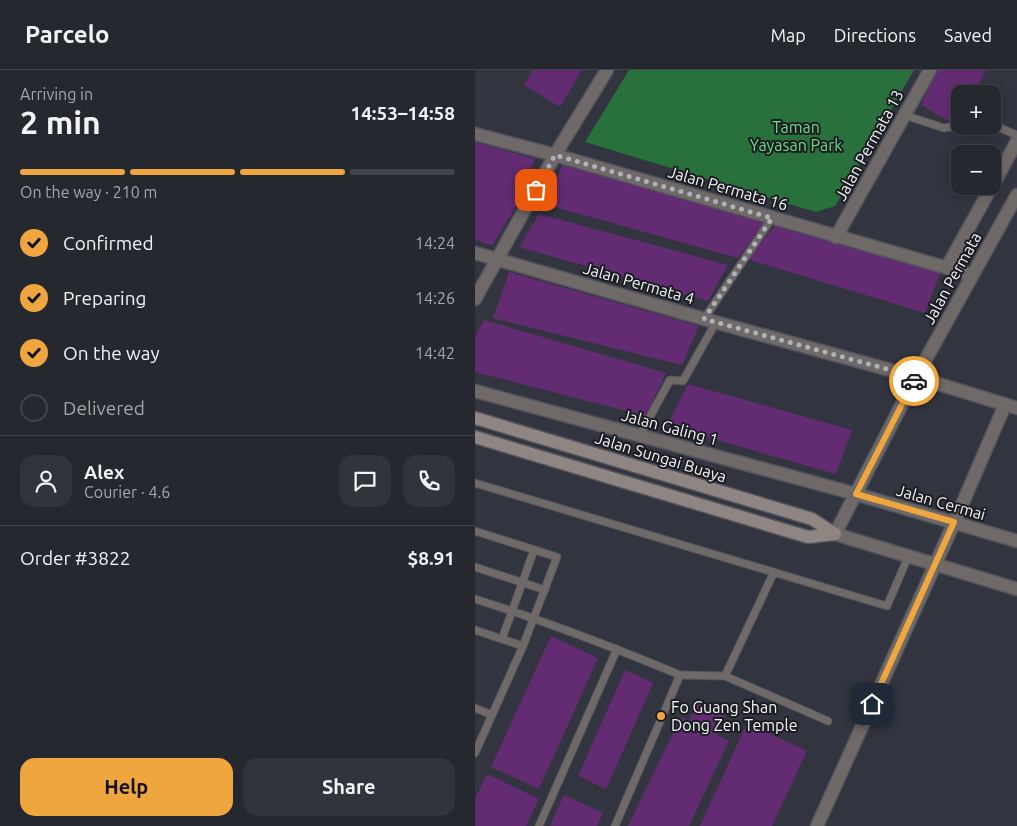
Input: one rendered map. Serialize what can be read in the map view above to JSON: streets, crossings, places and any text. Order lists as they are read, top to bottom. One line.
{"streets":{"street":["Jalan Permata 13","Jalan Permata 16","Jalan Permata","Jalan Permata 4","Jalan Galing 1","Jalan Sungai Buaya","Jalan Cermai"]},"crossings":[["Jalan Permata 13","Jalan Permata 16"],["Jalan Permata 16","Jalan Permata"],["Jalan Permata","Jalan Permata 4"],["Jalan Permata","Jalan Galing 1"],["Jalan Permata","Jalan Sungai Buaya"],["Jalan Permata","Jalan Cermai"],["Jalan Galing 1","Jalan Cermai"]],"parks":["Taman Yayasan Park"],"places":["Fo Guang Shan Dong Zen Temple"],"page":{"header":"Parcelo","nav":["Map","Directions","Saved"],"heading":["2 min","Arriving in","14:53–14:58"],"panel":["Alex","Courier · 4.6","Order #3822","$8.91"],"map_buttons":["+","−"],"bar":"On the way · 210 m","list":[["Confirmed","14:24"],["Preparing","14:26"],["On the way","14:42"],"Delivered"],"buttons":["Help","Share"]}}
